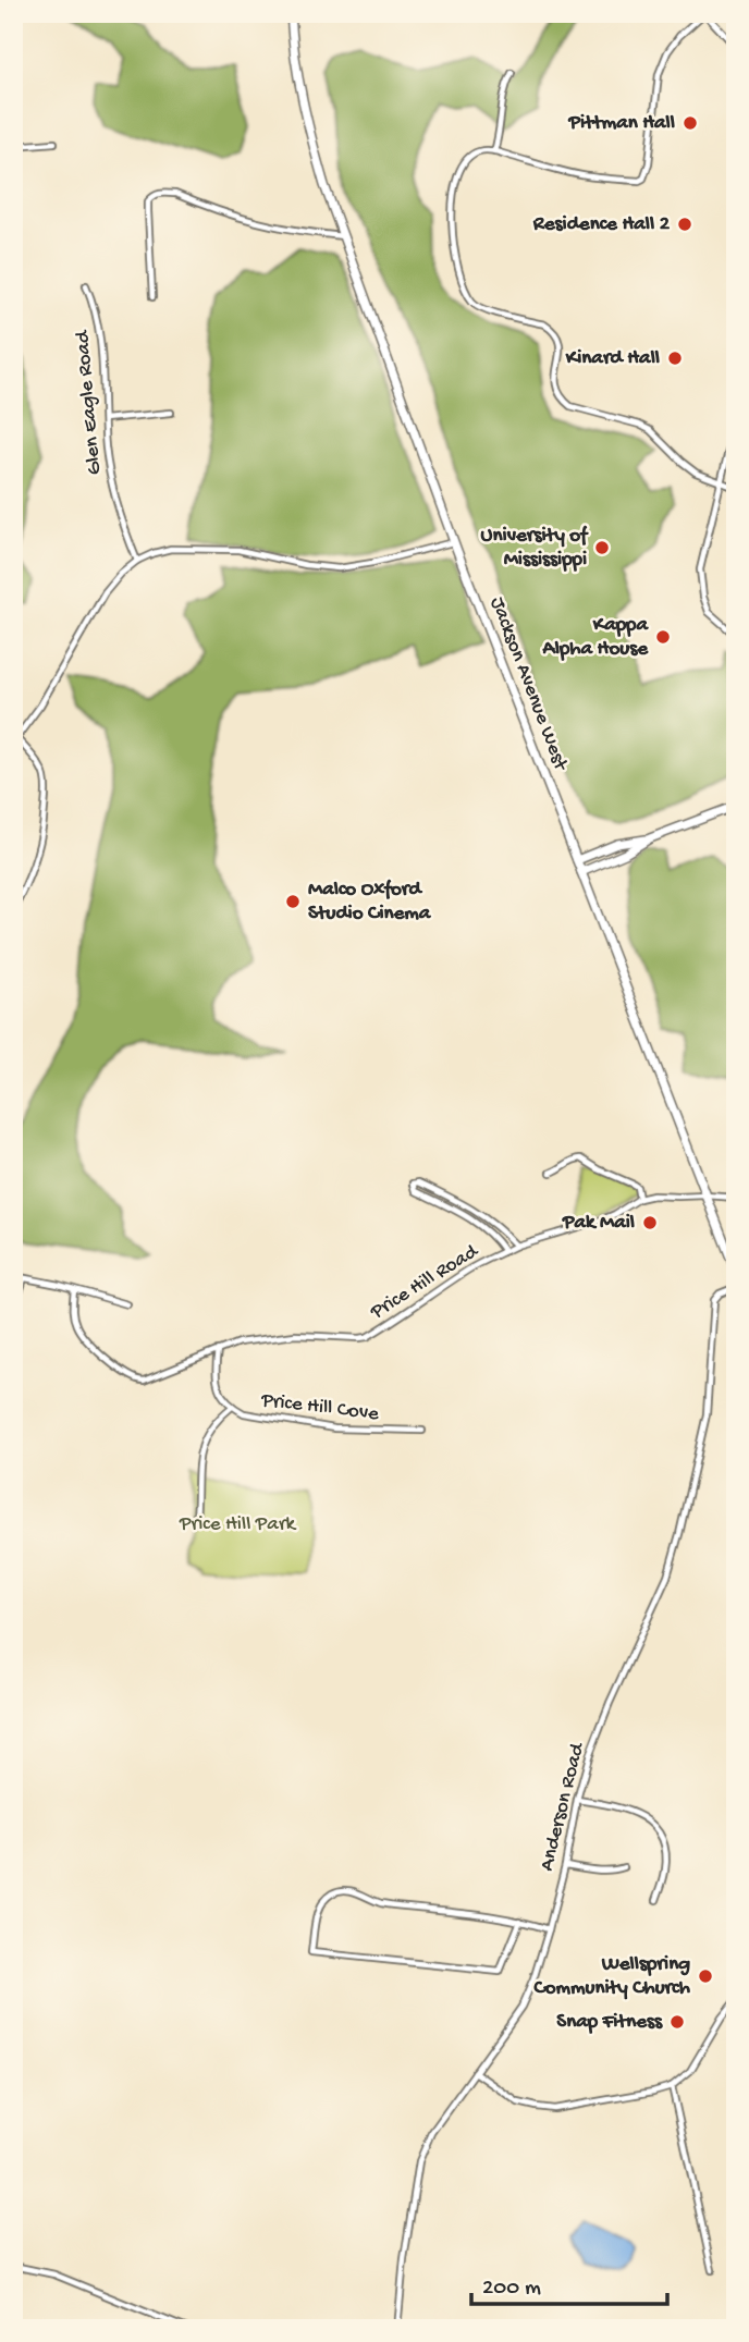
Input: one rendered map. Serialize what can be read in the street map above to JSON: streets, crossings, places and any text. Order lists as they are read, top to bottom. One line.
{"streets":{"main road":["Jackson Avenue West"],"street":["Glen Eagle Road","Price Hill Road","Price Hill Cove","Anderson Road"]},"crossings":[["Jackson Avenue West","Price Hill Road"],["Price Hill Road","Price Hill Cove"]],"parks":["Price Hill Park"],"places":["Pittman Hall","Residence Hall 2","Kinard Hall","University of Mississippi","Kappa Alpha House","Malco Oxford Studio Cinema","Pak Mail","Wellspring Community Church","Snap Fitness"],"scale_bar":"200 m"}
